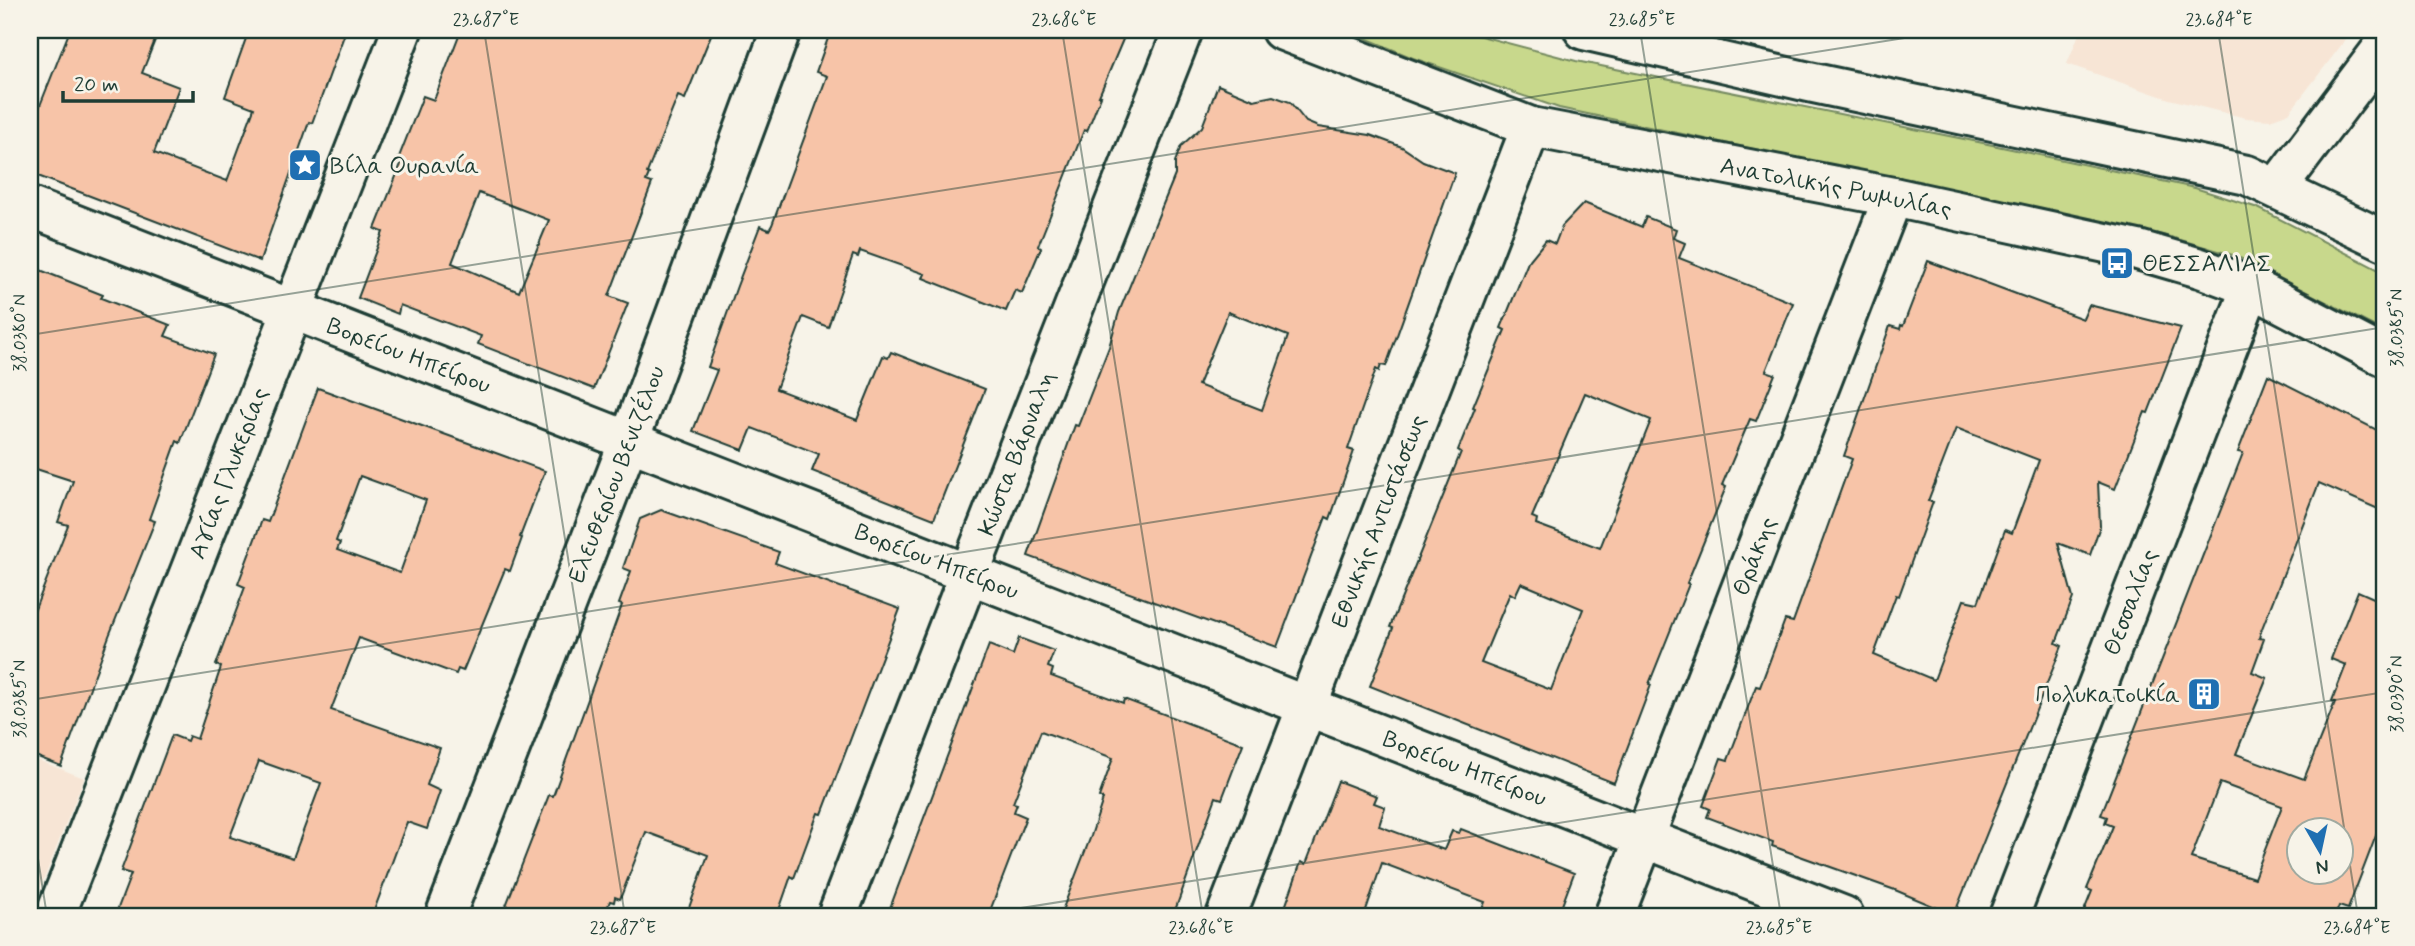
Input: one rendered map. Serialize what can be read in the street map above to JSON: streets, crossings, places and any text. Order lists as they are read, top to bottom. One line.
{"streets":{"street":["Ανατολικής Ρωμυλίας","Βορείου Ηπείρου","Κώστα Βάρναλη","Αγίας Γλυκερίας","Ελευθερίου Βενιζέλου","Εθνικής Αντιστάσεως","Θράκης","Θεσσαλίας"]},"crossings":[["Ανατολικής Ρωμυλίας","Εθνικής Αντιστάσεως"],["Ανατολικής Ρωμυλίας","Θράκης"],["Ανατολικής Ρωμυλίας","Θεσσαλίας"],["Βορείου Ηπείρου","Κώστα Βάρναλη"],["Βορείου Ηπείρου","Αγίας Γλυκερίας"],["Βορείου Ηπείρου","Ελευθερίου Βενιζέλου"],["Βορείου Ηπείρου","Εθνικής Αντιστάσεως"],["Βορείου Ηπείρου","Θράκης"]],"places":{"place":["Βίλα Ουρανία"],"bus stop":["ΘΕΣΣΑΛΙΑΣ"],"building":["Πολυκατοικία"]},"scale_bar":"20 m","north":"bottom","coordinates":["23.687°E","23.686°E","23.685°E","23.684°E","38.0385°N","38.0380°N","38.0390°N"]}
